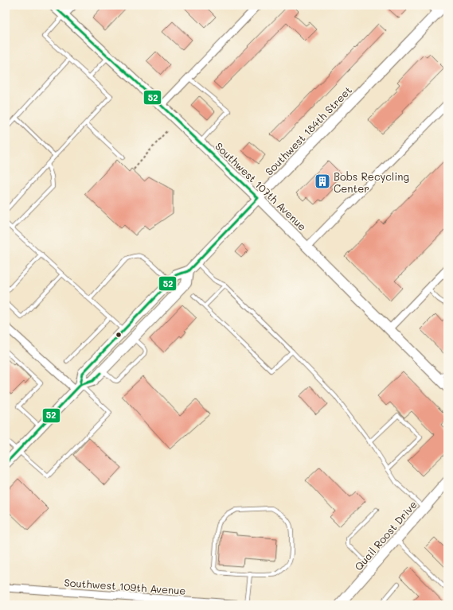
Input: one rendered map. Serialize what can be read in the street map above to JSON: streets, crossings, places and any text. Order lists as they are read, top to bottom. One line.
{"streets":{"main road":["Southwest 184th Street","Southwest 107th Avenue","Quail Roost Drive"],"street":["Southwest 109th Avenue"]},"crossings":[["Southwest 184th Street","Southwest 107th Avenue"]],"places":{"building":["Bobs Recycling Center"]},"lines":["transit line 52"]}
